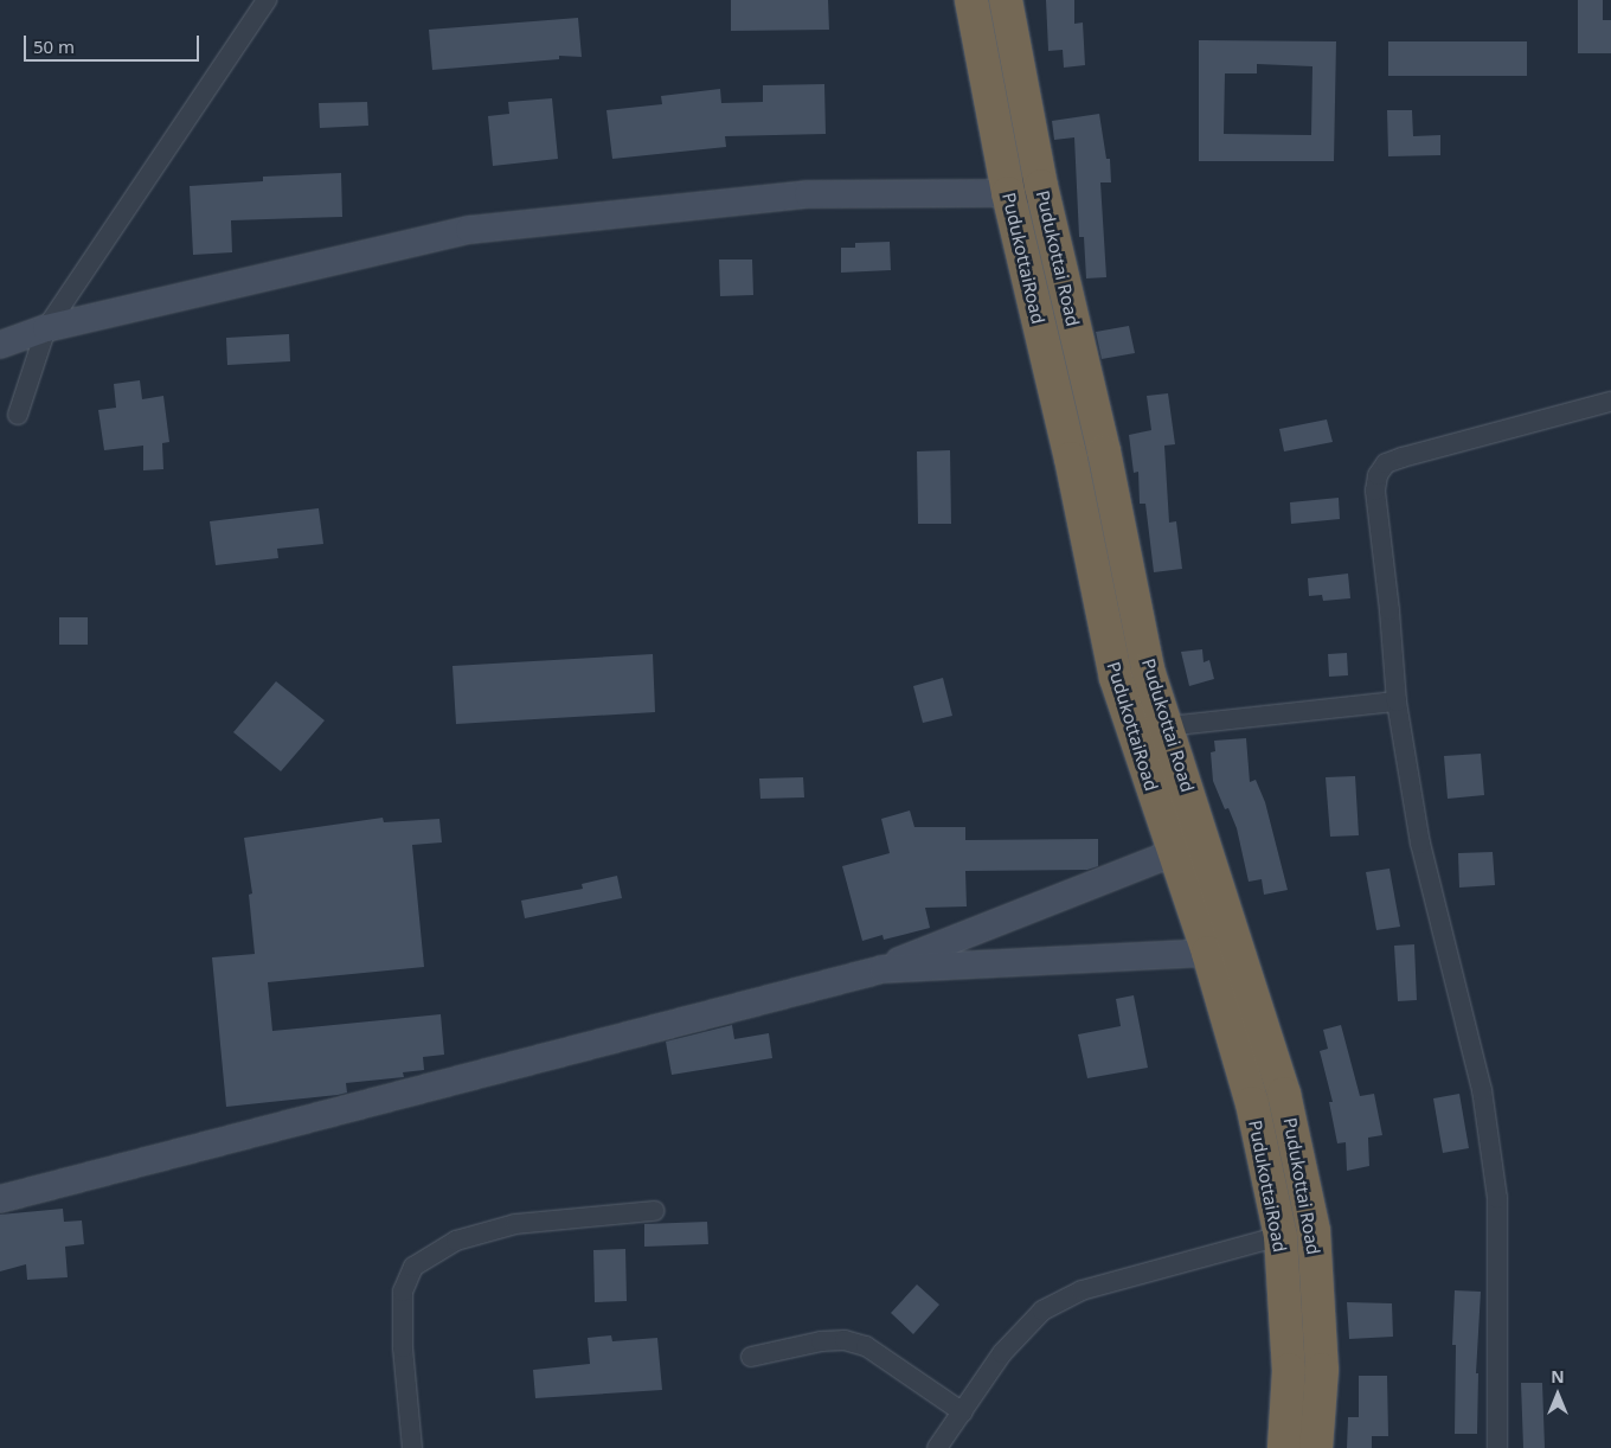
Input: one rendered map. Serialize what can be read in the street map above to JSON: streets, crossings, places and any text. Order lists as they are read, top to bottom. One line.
{"streets":{"highway":["PudukottaiRoad","Pudukottai Road"]},"scale_bar":"50 m","north":"top"}
